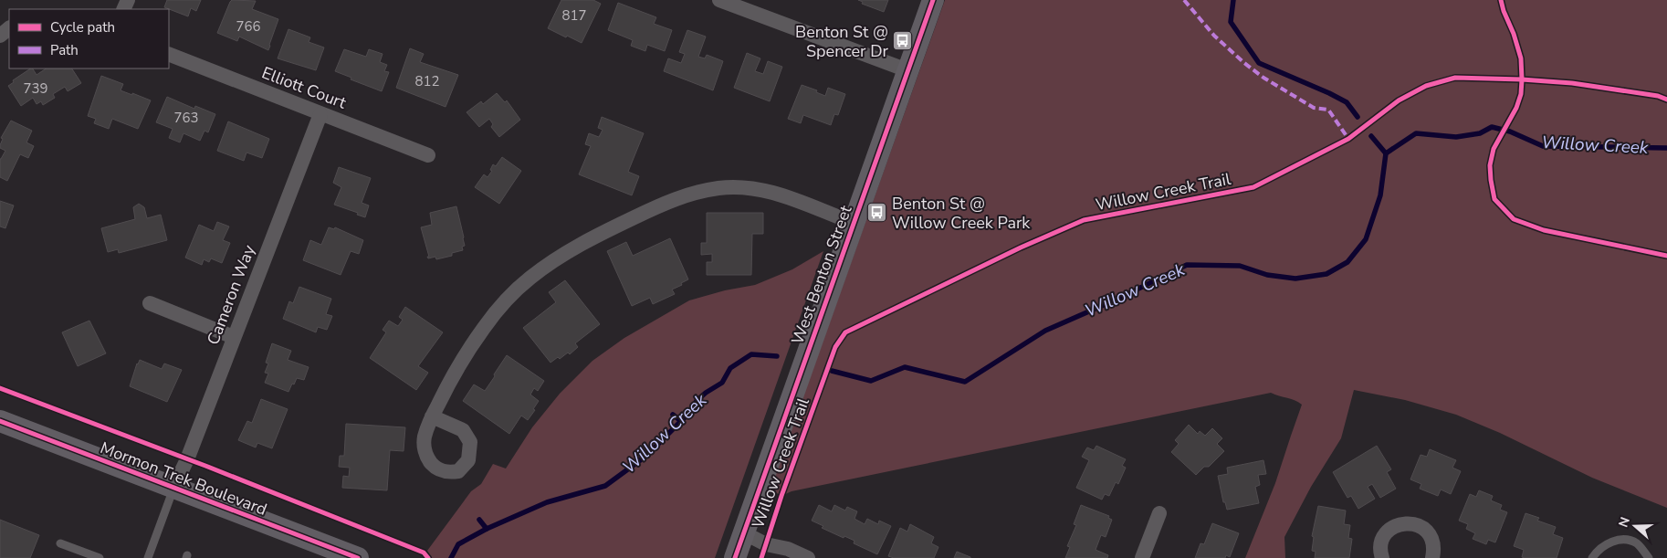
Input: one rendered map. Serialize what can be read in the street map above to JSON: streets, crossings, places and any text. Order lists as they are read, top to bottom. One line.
{"streets":{"street":["Elliott Court","West Benton Street","Cameron Way","Mormon Trek Boulevard"],"cycle path":["Willow Creek Trail"]},"crossings":[["Elliott Court","Cameron Way"],["Cameron Way","Mormon Trek Boulevard"]],"water":["Willow Creek"],"places":{"bus stop":["Benton St @ Spencer Dr","Benton St @ Willow Creek Park"]},"house_numbers":["817","766","812","739","763"],"legend":["Cycle path","Path"],"north":"left"}
